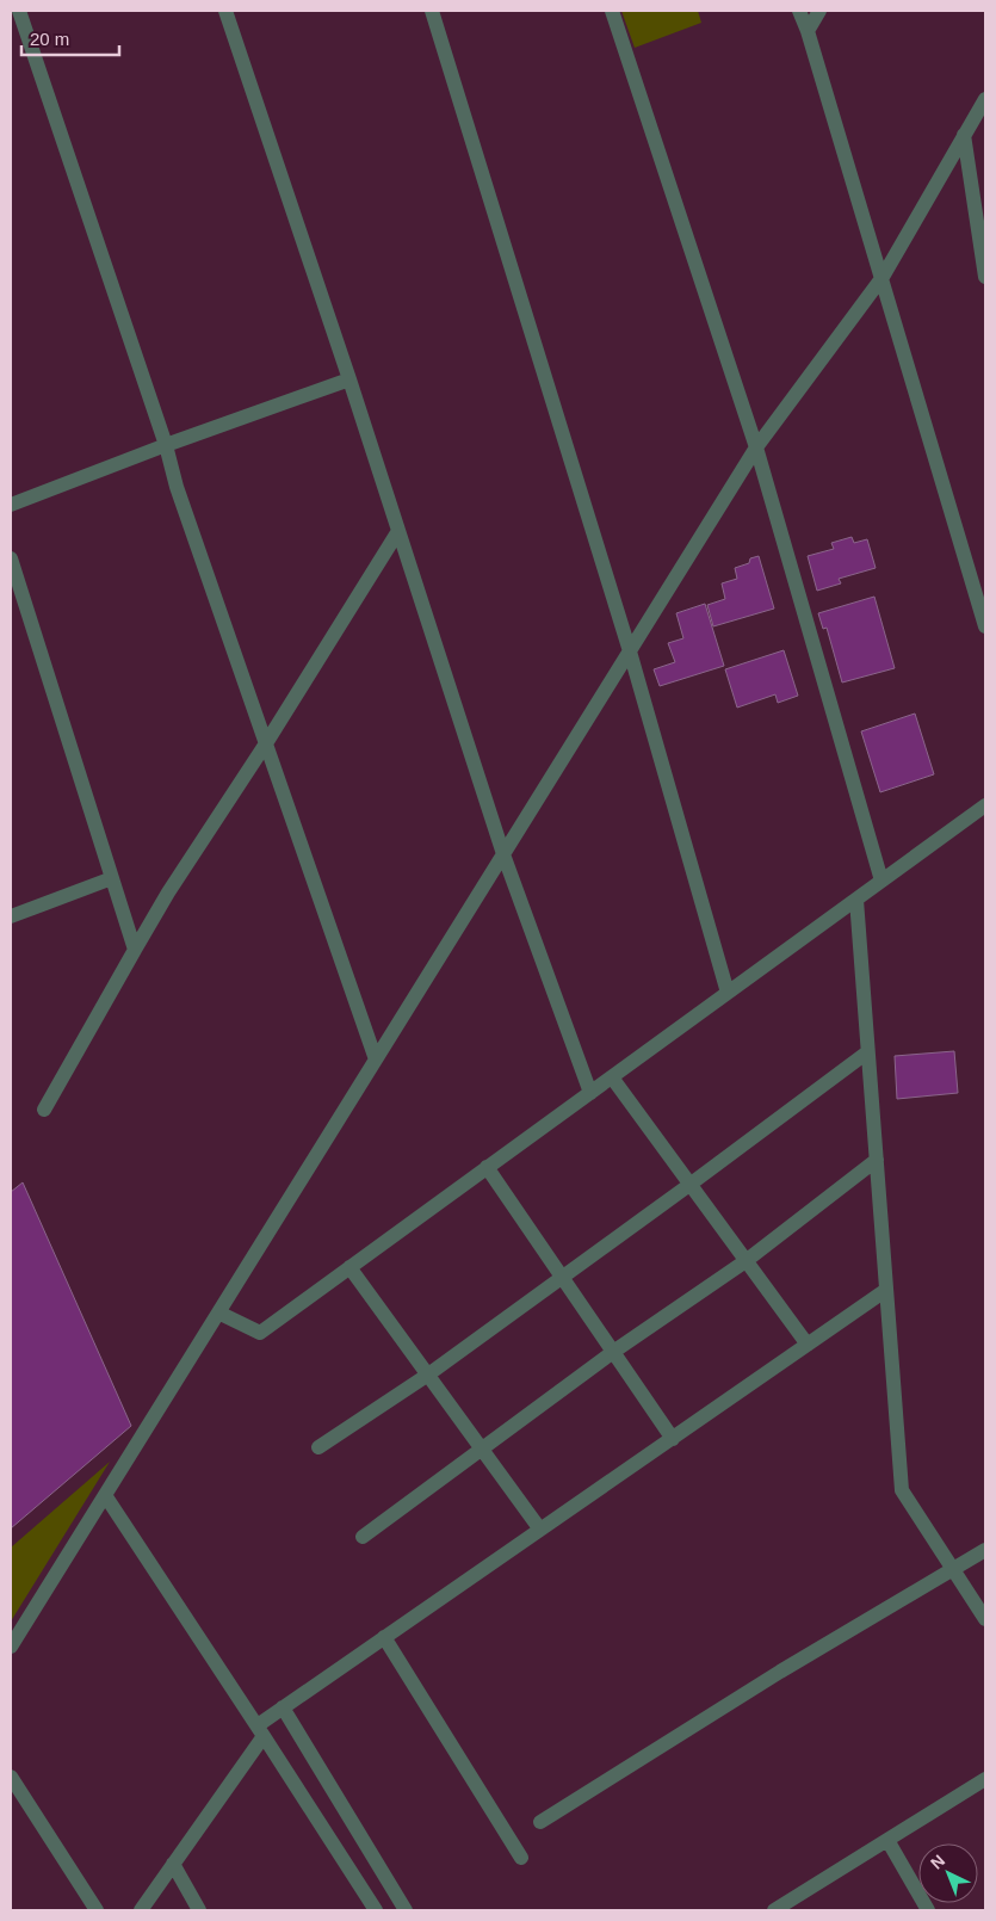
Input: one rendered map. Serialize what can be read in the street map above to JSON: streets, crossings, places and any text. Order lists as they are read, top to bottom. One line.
{"scale_bar":"20 m","north":"top left"}
